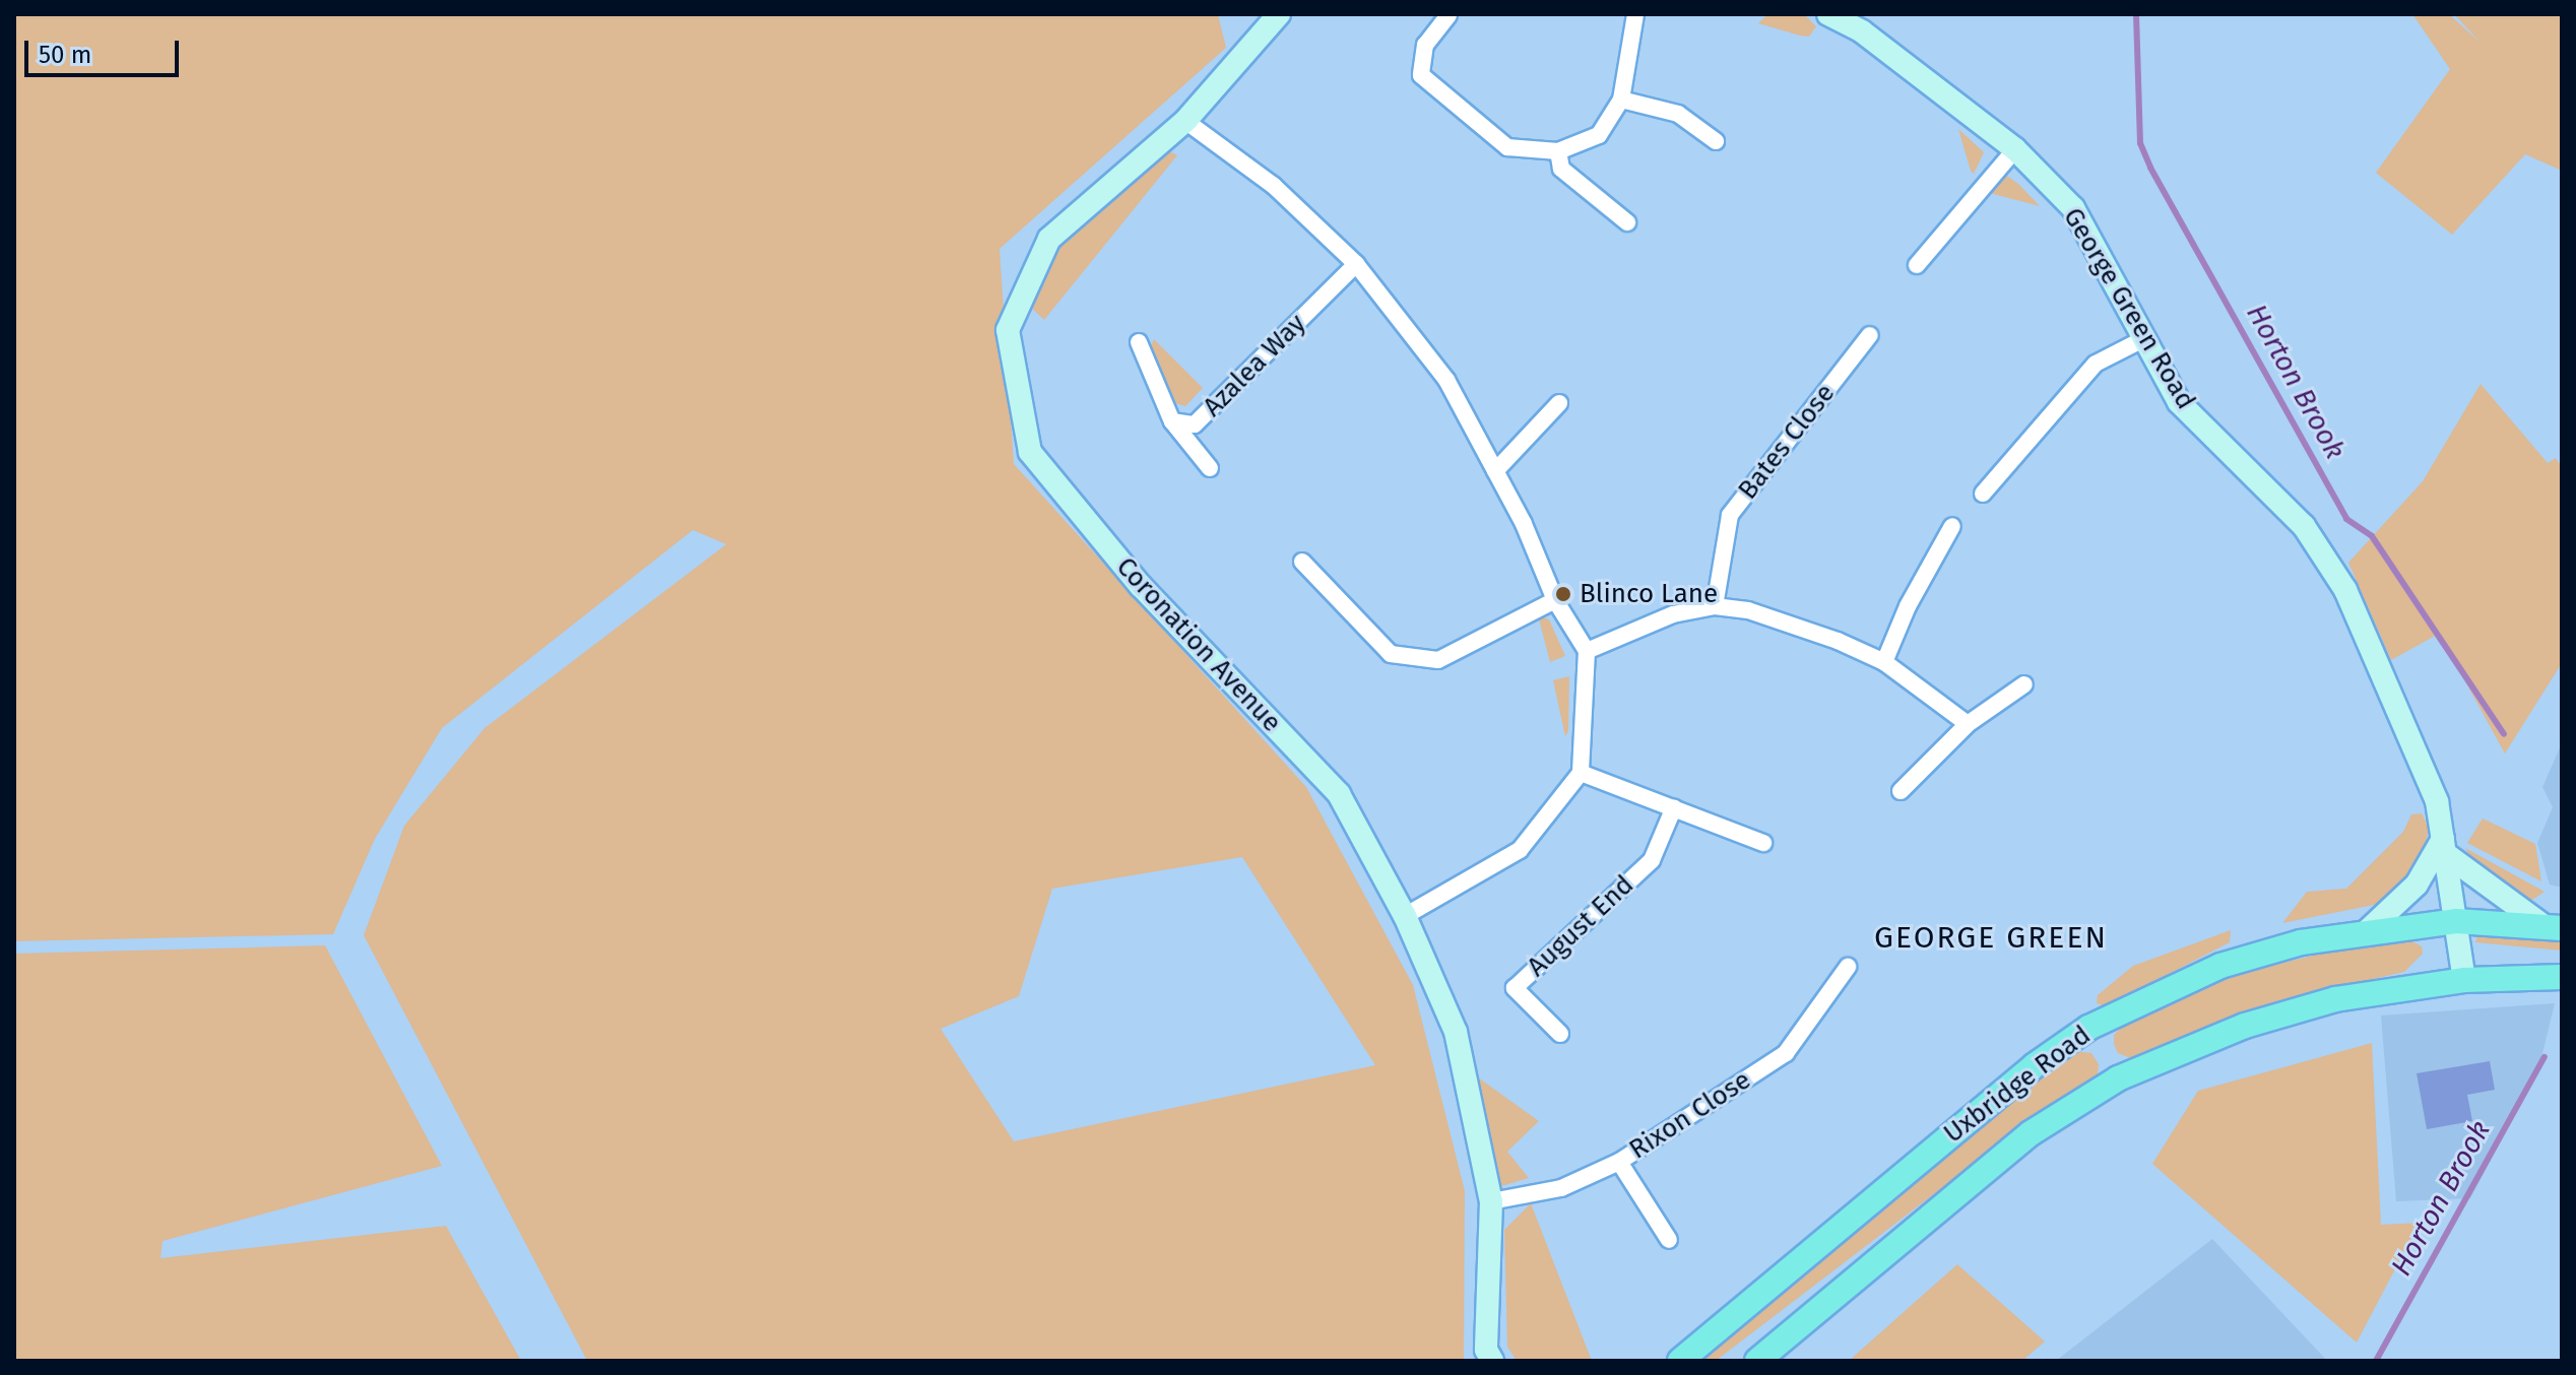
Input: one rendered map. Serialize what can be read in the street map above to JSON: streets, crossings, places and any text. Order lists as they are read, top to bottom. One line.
{"streets":{"main road":["Uxbridge Road"],"street":["George Green Road","Azalea Way","Bates Close","Coronation Avenue","August End","Rixon Close"]},"crossings":[["George Green Road","Uxbridge Road"],["Coronation Avenue","Rixon Close"]],"districts":["GEORGE GREEN"],"water":["Horton Brook"],"places":["Blinco Lane"],"scale_bar":"50 m"}
